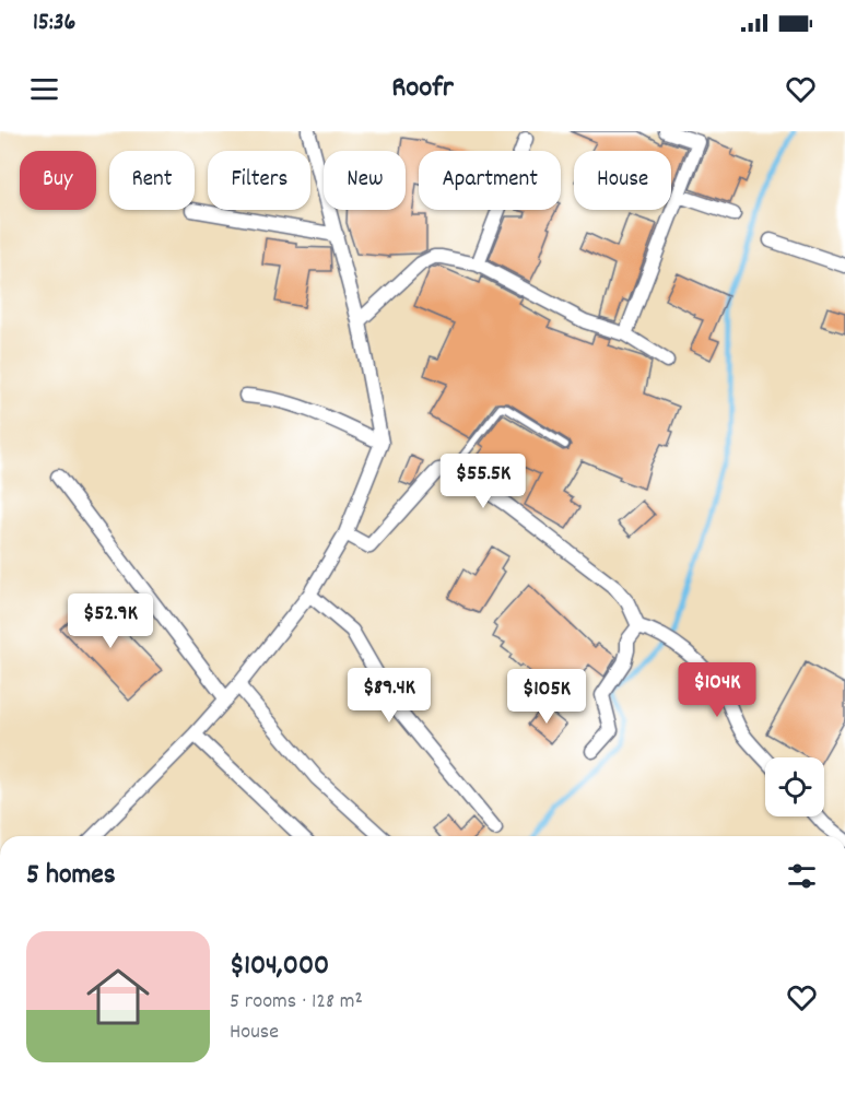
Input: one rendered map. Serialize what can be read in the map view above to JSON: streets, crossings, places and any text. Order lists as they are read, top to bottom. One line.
{"page":{"status":"15:36","header":"Roofr","chip":["Buy","Rent","Filters","New","Apartment","House"],"price":["$55.5K","$52.9K","$104K","$89.4K","$105K"],"heading":"5 homes","list":[{"name":"$104,000","note":"5 rooms · 128 m² · House"}]}}
